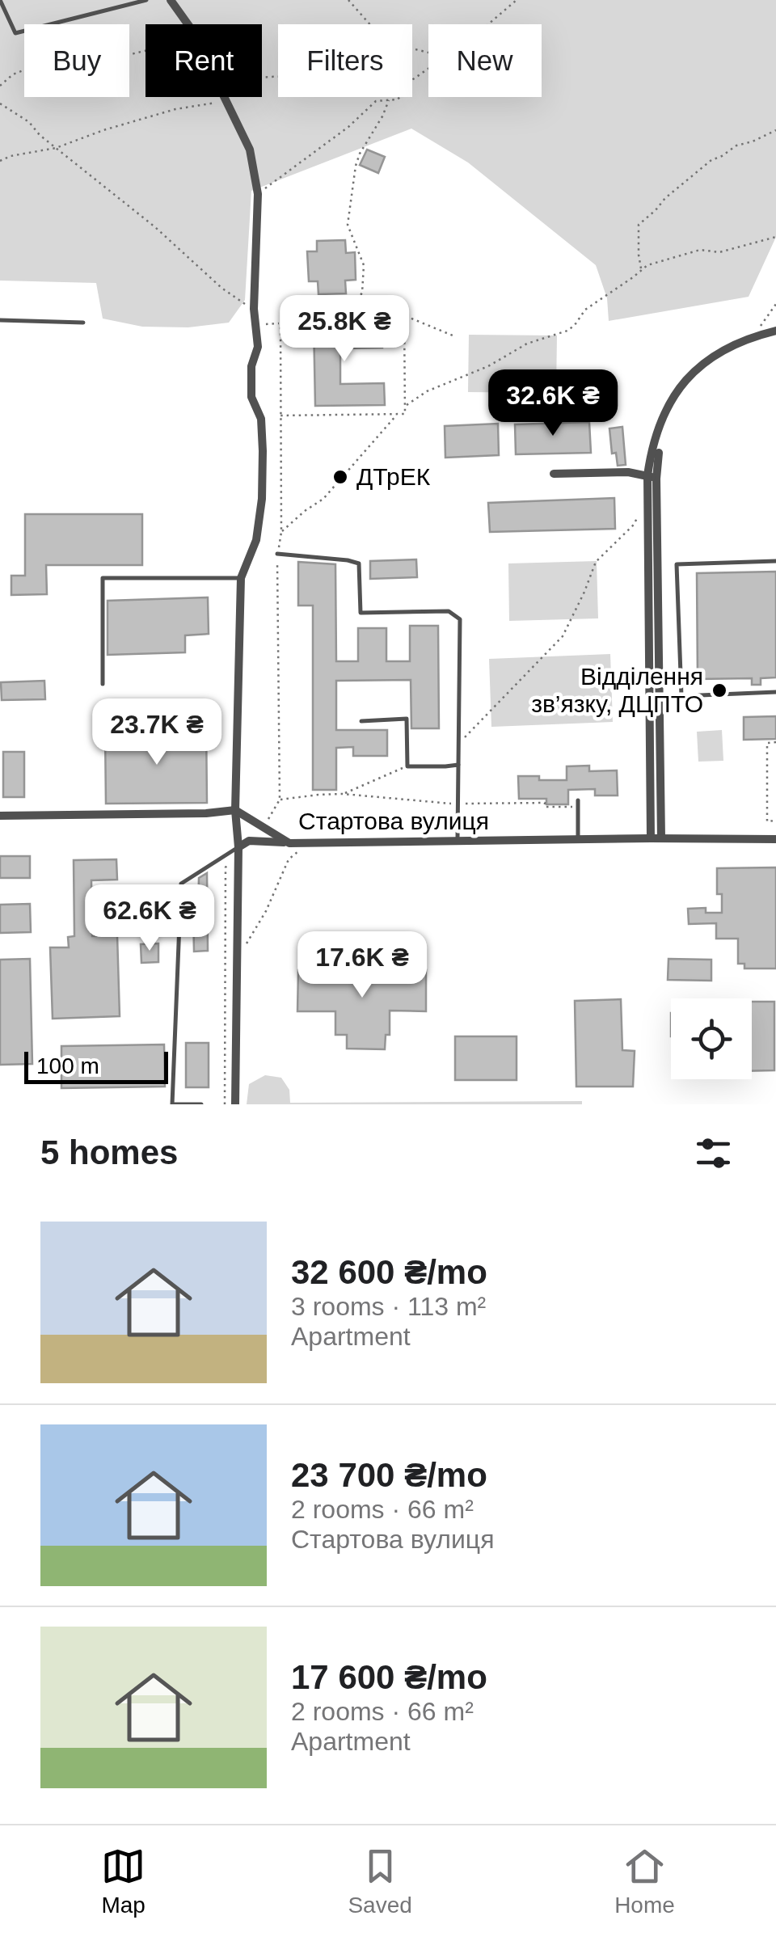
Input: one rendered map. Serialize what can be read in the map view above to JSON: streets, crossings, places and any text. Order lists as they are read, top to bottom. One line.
{"streets":{"street":["Стартова вулиця"]},"places":["ДТрЕК","Відділення зв’язку, ДЦПТО"],"scale_bar":"100 m","page":{"chip":["Buy","Rent","Filters","New"],"price":["25.8K ₴","32.6K ₴","23.7K ₴","62.6K ₴","17.6K ₴"],"scale":"100 m","heading":"5 homes","list":[{"name":"32 600 ₴/mo","note":"3 rooms · 113 m² · Apartment"},{"name":"23 700 ₴/mo","note":"2 rooms · 66 m² · Стартова вулиця"},{"name":"17 600 ₴/mo","note":"2 rooms · 66 m² · Apartment"}],"tabs":["Map","Saved","Home"]}}
